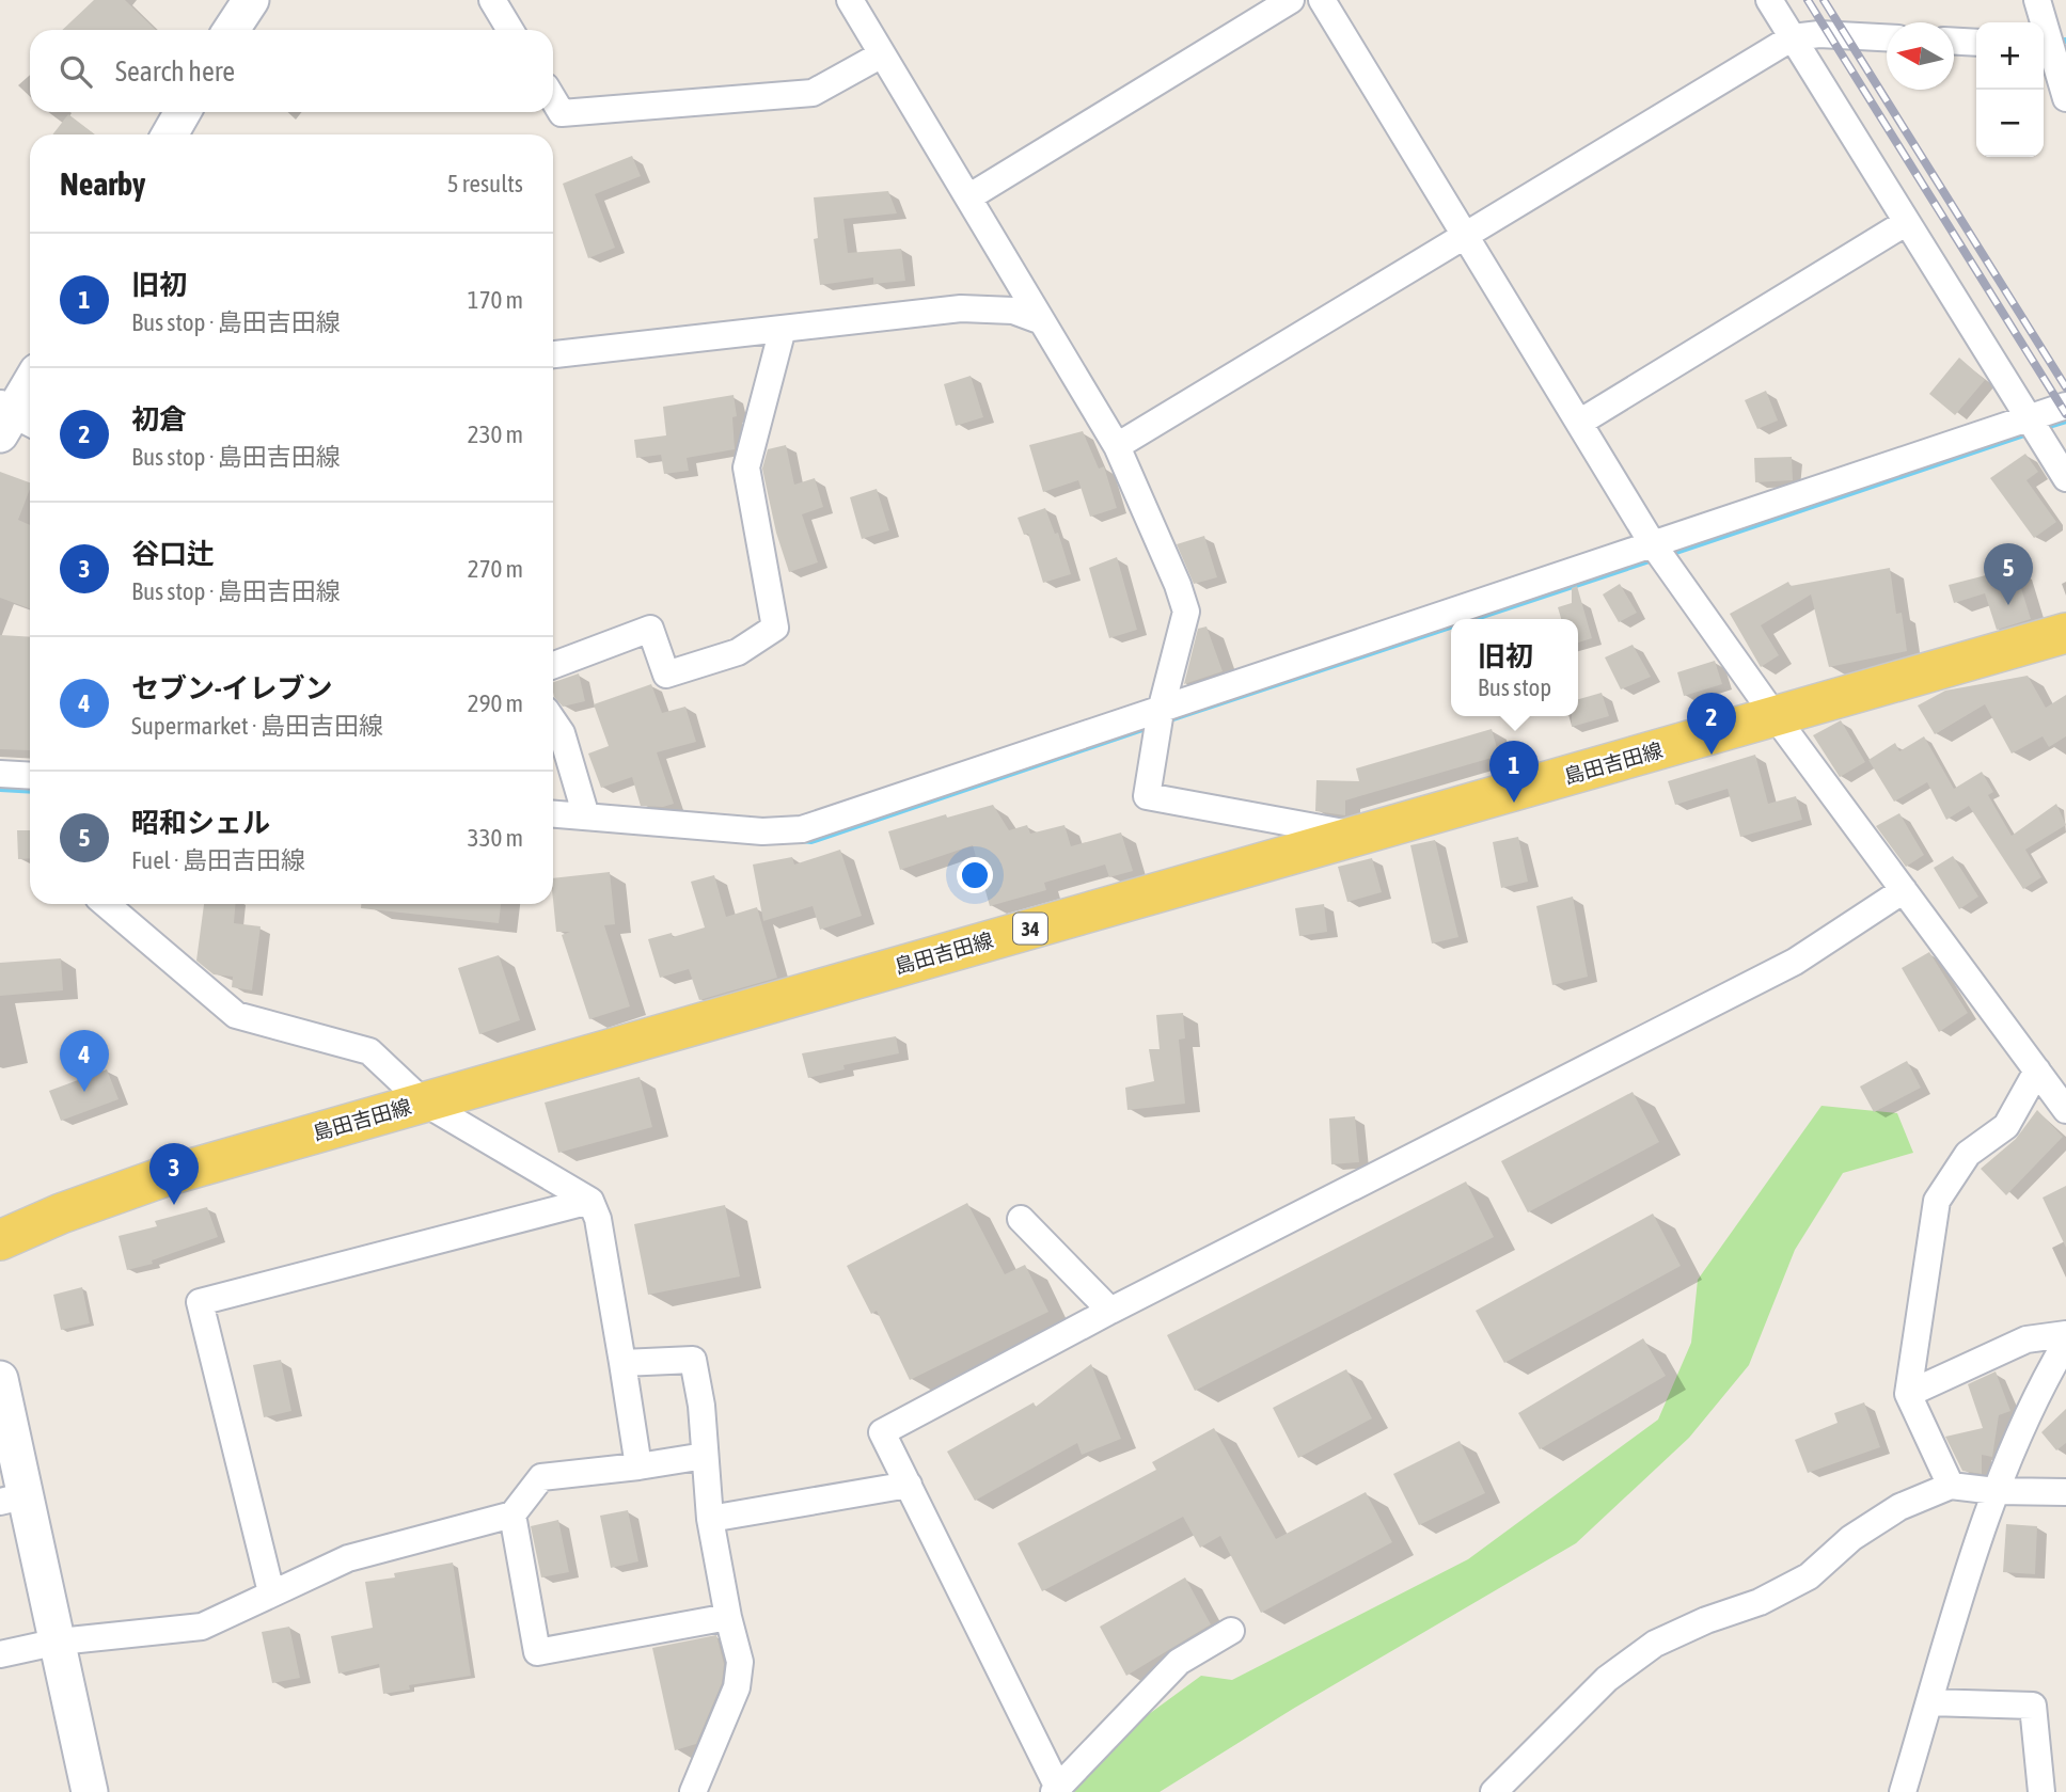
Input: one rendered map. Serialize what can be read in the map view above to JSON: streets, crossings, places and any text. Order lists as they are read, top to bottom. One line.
{"streets":{"main road":["島田吉田線","34"]},"north":"left","page":{"map_buttons":["+","−"],"search":"Search here","heading":["Nearby","5 results"],"list":[{"mark":"1","name":"旧初","note":"Bus stop · 島田吉田線","value":"170 m"},{"mark":"2","name":"初倉","note":"Bus stop · 島田吉田線","value":"230 m"},{"mark":"3","name":"谷口辻","note":"Bus stop · 島田吉田線","value":"270 m"},{"mark":"4","name":"セブン-イレブン","note":"Supermarket · 島田吉田線","value":"290 m"},{"mark":"5","name":"昭和シェル","note":"Fuel · 島田吉田線","value":"330 m"}],"pins":["5","2","1","4","3"],"popup":["旧初","Bus stop"]}}
